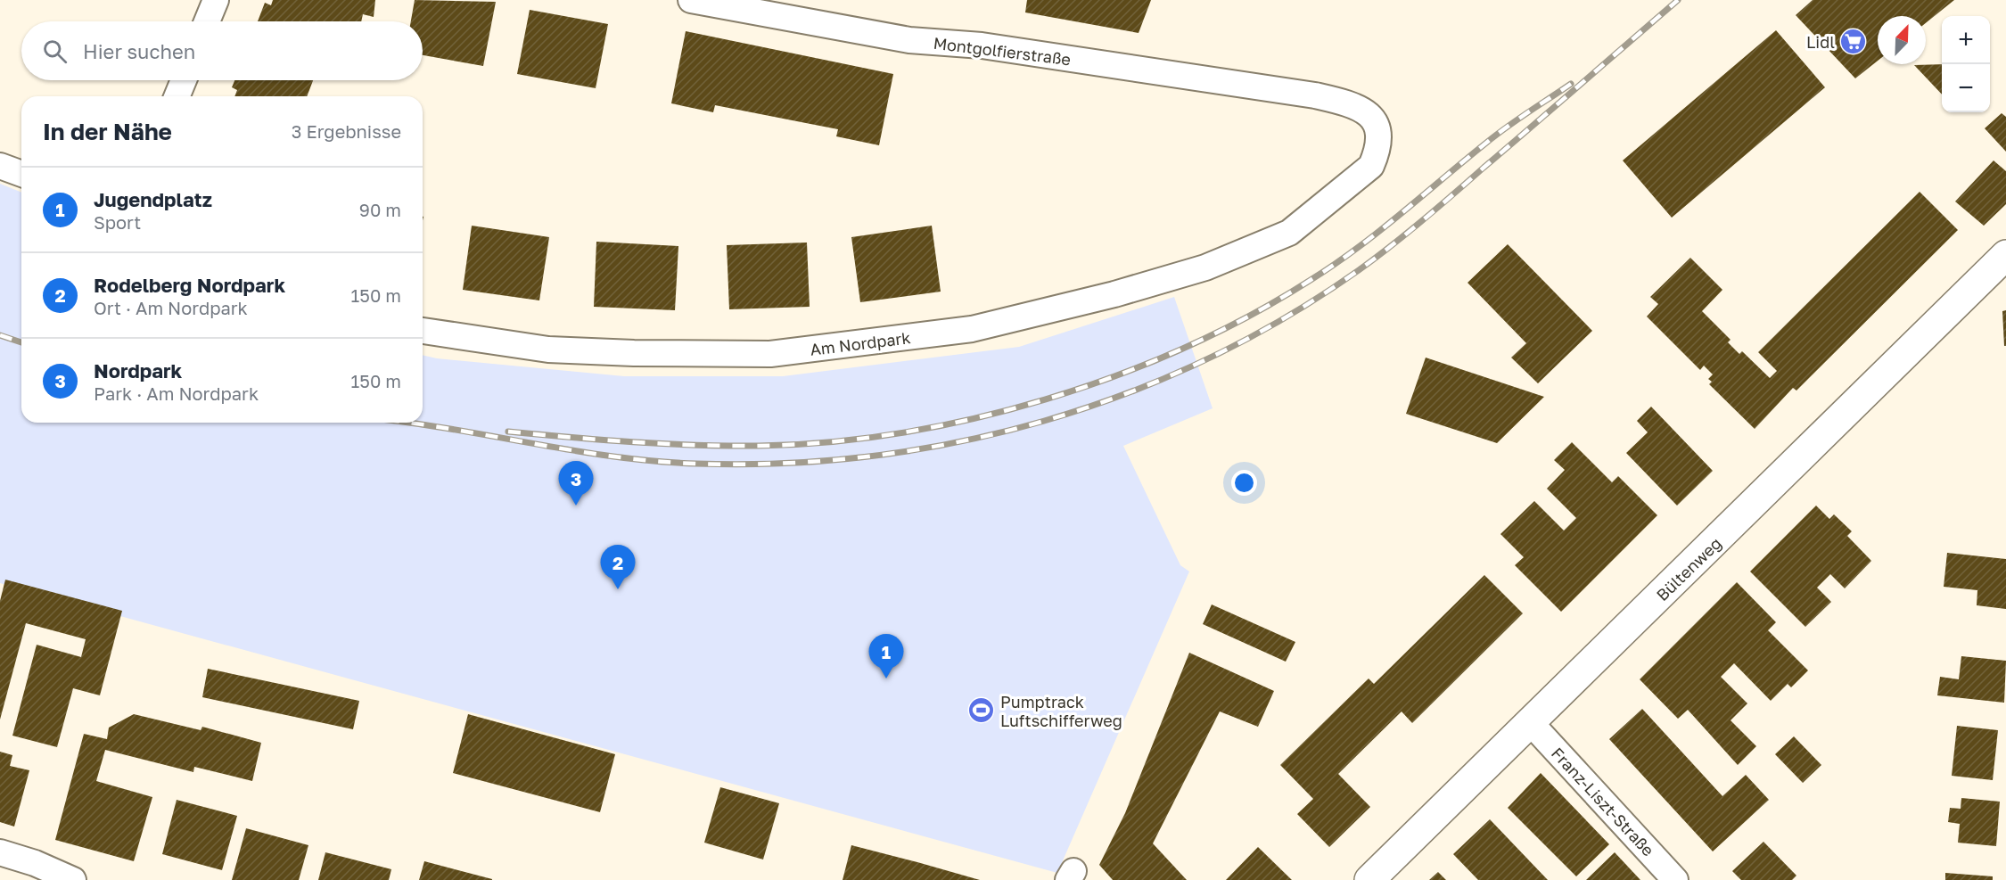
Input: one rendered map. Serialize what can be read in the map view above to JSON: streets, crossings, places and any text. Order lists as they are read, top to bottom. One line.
{"streets":{"main road":["Bültenweg"],"street":["Montgolfierstraße","Am Nordpark","Franz-Liszt-Straße"]},"crossings":[["Montgolfierstraße","Am Nordpark"],["Bültenweg","Franz-Liszt-Straße"]],"places":{"supermarket":["Lidl"],"sports":["Pumptrack Luftschifferweg"]},"north":"top right","page":{"map_buttons":["+","−"],"search":"Hier suchen","heading":["In der Nähe","3 Ergebnisse"],"list":[{"mark":"1","name":"Jugendplatz","note":"Sport","value":"90 m"},{"mark":"2","name":"Rodelberg Nordpark","note":"Ort · Am Nordpark","value":"150 m"},{"mark":"3","name":"Nordpark","note":"Park · Am Nordpark","value":"150 m"}],"pins":["3","2","1"]}}
